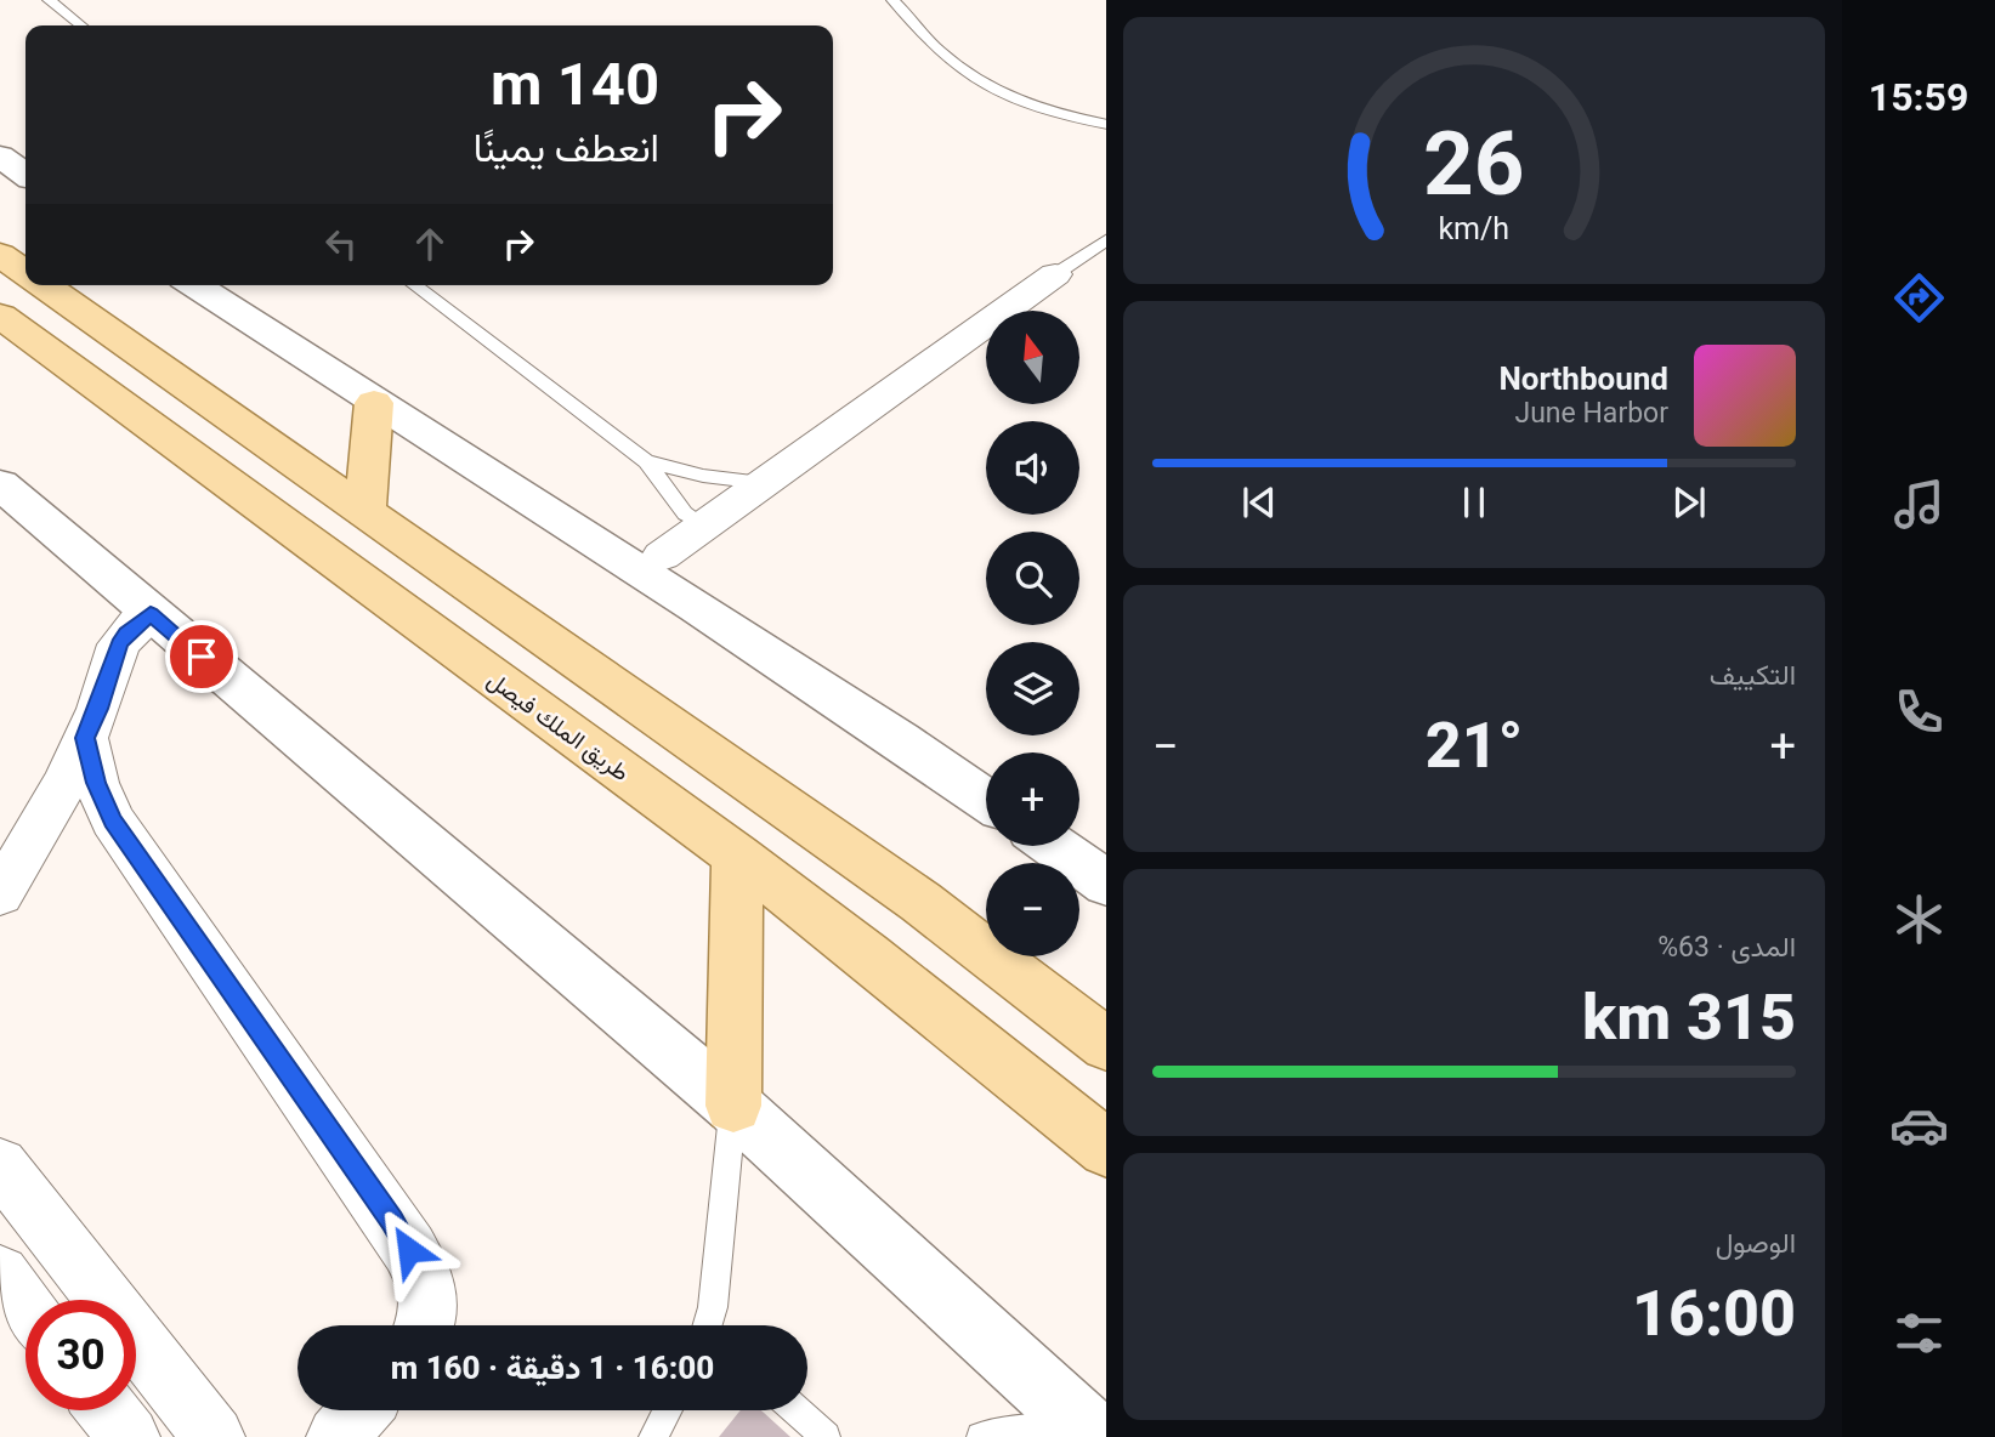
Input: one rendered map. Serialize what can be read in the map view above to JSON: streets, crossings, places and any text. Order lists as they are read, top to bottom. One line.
{"streets":{"main road":["طريق الملك فيصل"]},"north":"top","page":{"tabs":"15:59","turn":["140 m","انعطف يمينًا"],"map_buttons":["+","−"],"song":["Northbound","June Harbor"],"tile":["التكييف",["المدى · 63%","315 km"],["الوصول","16:00"]],"heat":["−","21°","+"],"limit":"30","trip":"16:00 · 1 دقيقة · 160 m","gauge":["26","km/h"]}}
